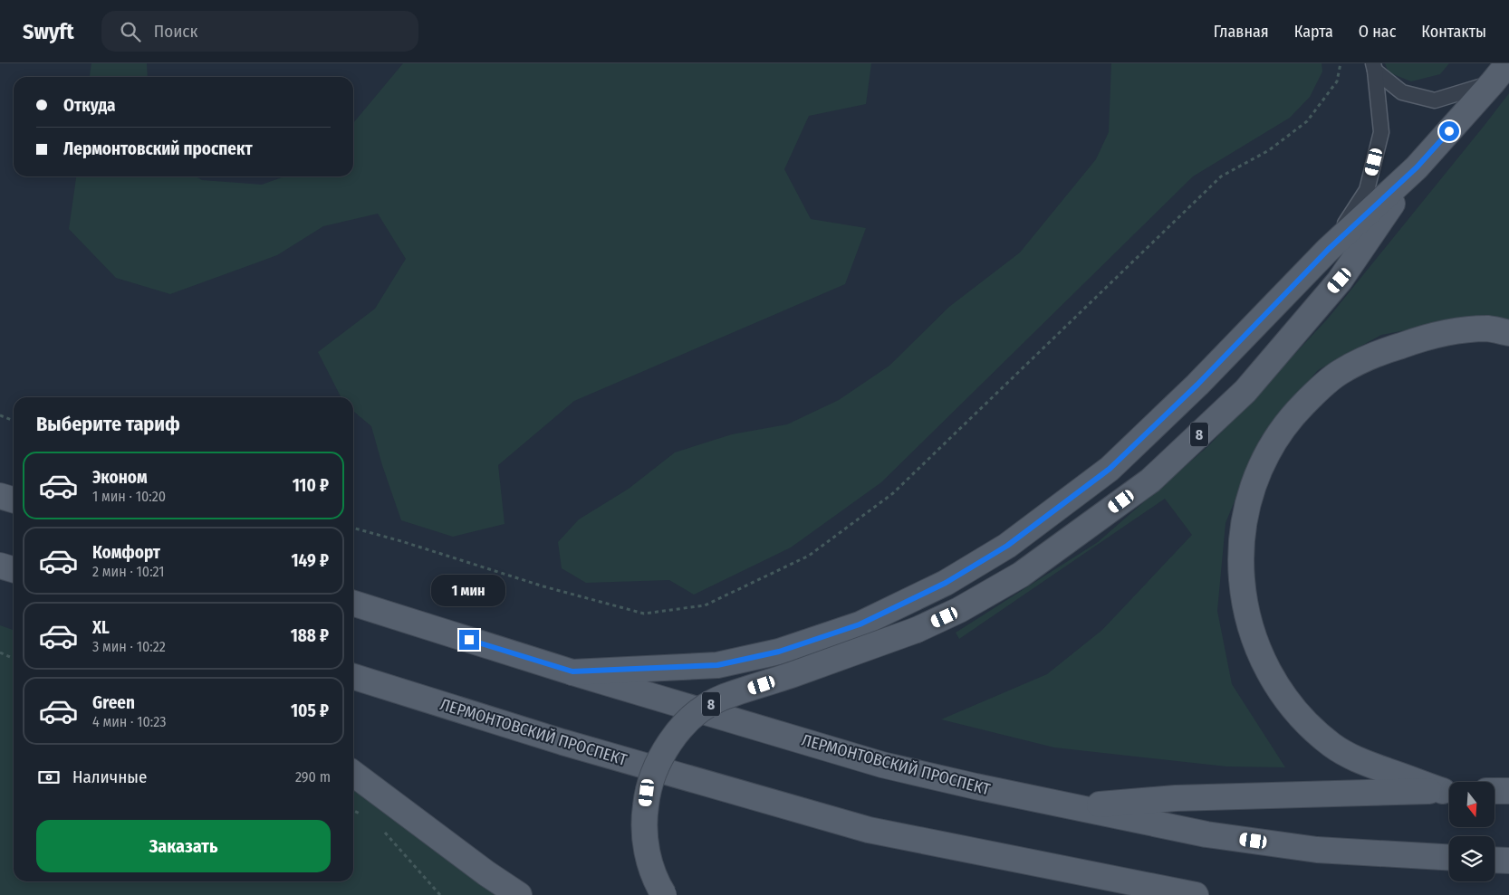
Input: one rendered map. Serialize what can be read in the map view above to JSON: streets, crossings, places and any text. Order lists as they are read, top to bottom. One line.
{"streets":{"main road":["8","ЛЕРМОНТОВСКИЙ ПРОСПЕКТ"]},"north":"bottom","page":{"header":"Swyft","search":"Поиск","nav":["Главная","Карта","О нас","Контакты"],"banner":["Откуда","Лермонтовский проспект"],"heading":"Выберите тариф","list":[{"name":"Эконом","note":"1 мин · 10:20","value":"110 ₽"},{"name":"Комфорт","note":"2 мин · 10:21","value":"149 ₽"},{"name":"XL","note":"3 мин · 10:22","value":"188 ₽"},{"name":"Green","note":"4 мин · 10:23","value":"105 ₽"}],"bubble":"1 мин","pay":["Наличные","290 m"],"buttons":"Заказать"}}
